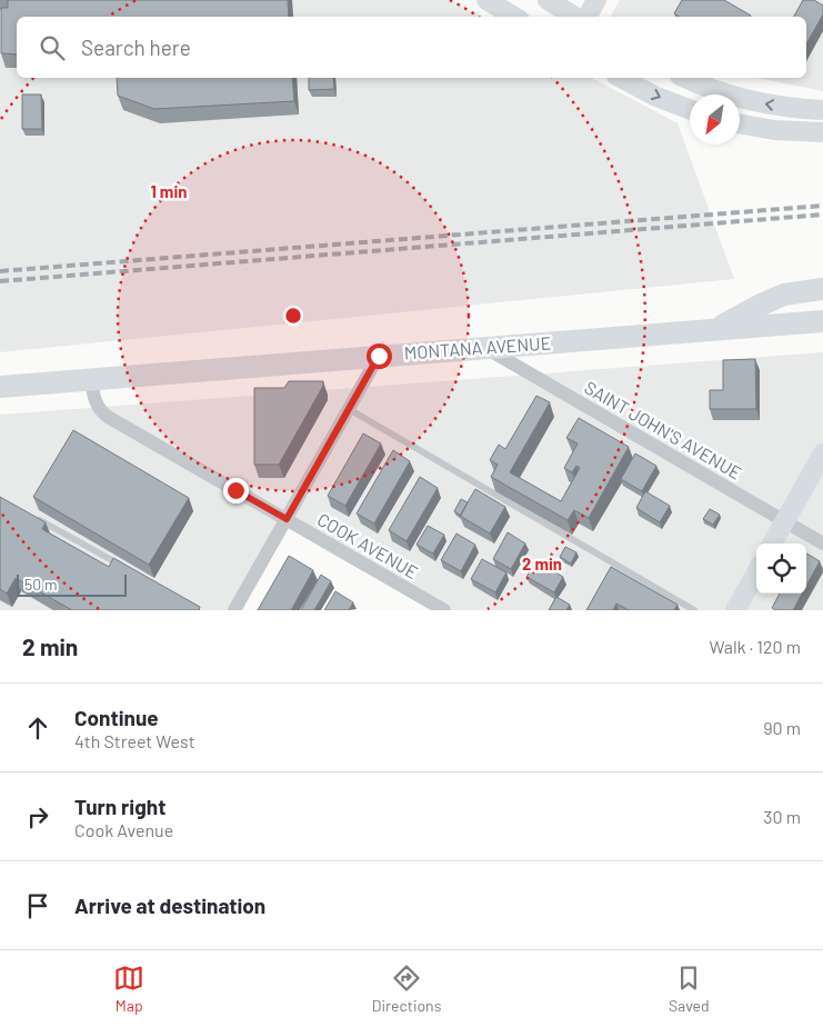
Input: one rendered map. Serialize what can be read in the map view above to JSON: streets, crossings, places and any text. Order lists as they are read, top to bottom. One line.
{"streets":{"main road":["MONTANA AVENUE"],"street":["SAINT JOHN'S AVENUE","COOK AVENUE"]},"crossings":[["MONTANA AVENUE","SAINT JOHN'S AVENUE"],["MONTANA AVENUE","COOK AVENUE"]],"scale_bar":"50 m","north":"bottom left","page":{"search":"Search here","scale":"50 m","heading":["2 min","Walk · 120 m"],"list":[["Continue","4th Street West","90 m"],["Turn right","Cook Avenue","30 m"],"Arrive at destination"],"nav":["Map","Directions","Saved"]},"rings":["1 min","2 min"]}
